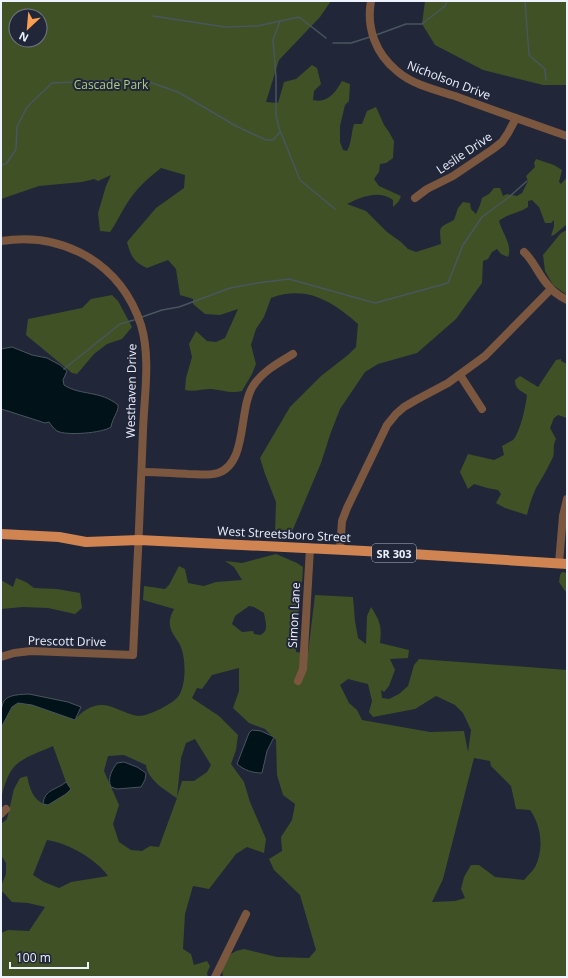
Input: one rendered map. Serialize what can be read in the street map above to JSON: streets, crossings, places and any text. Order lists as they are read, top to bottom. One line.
{"streets":{"main road":["West Streetsboro Street","SR 303"],"street":["Nicholson Drive","Leslie Drive","Westhaven Drive","Simon Lane","Prescott Drive"]},"crossings":[["Nicholson Drive","Leslie Drive"],["Westhaven Drive","West Streetsboro Street"],["Westhaven Drive","Prescott Drive"],["West Streetsboro Street","Simon Lane"]],"parks":["Cascade Park"],"scale_bar":"100 m","north":"bottom left"}
